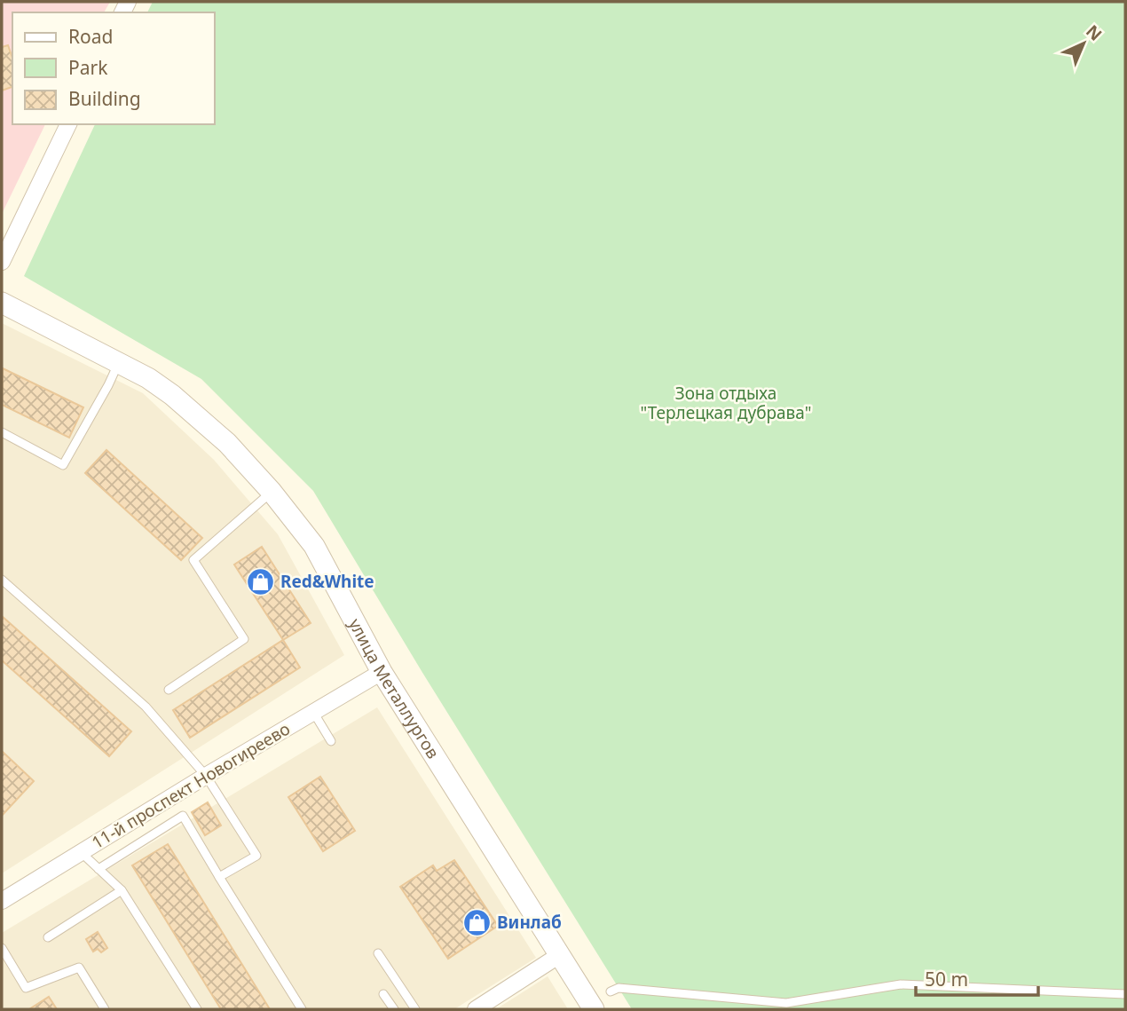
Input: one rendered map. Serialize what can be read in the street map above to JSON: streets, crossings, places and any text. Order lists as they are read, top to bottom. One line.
{"streets":{"street":["улица Металлургов","11-й проспект Новогиреево"]},"crossings":[["улица Металлургов","11-й проспект Новогиреево"]],"parks":["Зона отдыха \"Терлецкая дубрава\""],"places":{"shop":["Red&White","Винлаб"]},"legend":["Road","Park","Building"],"scale_bar":"50 m","north":"top right"}
